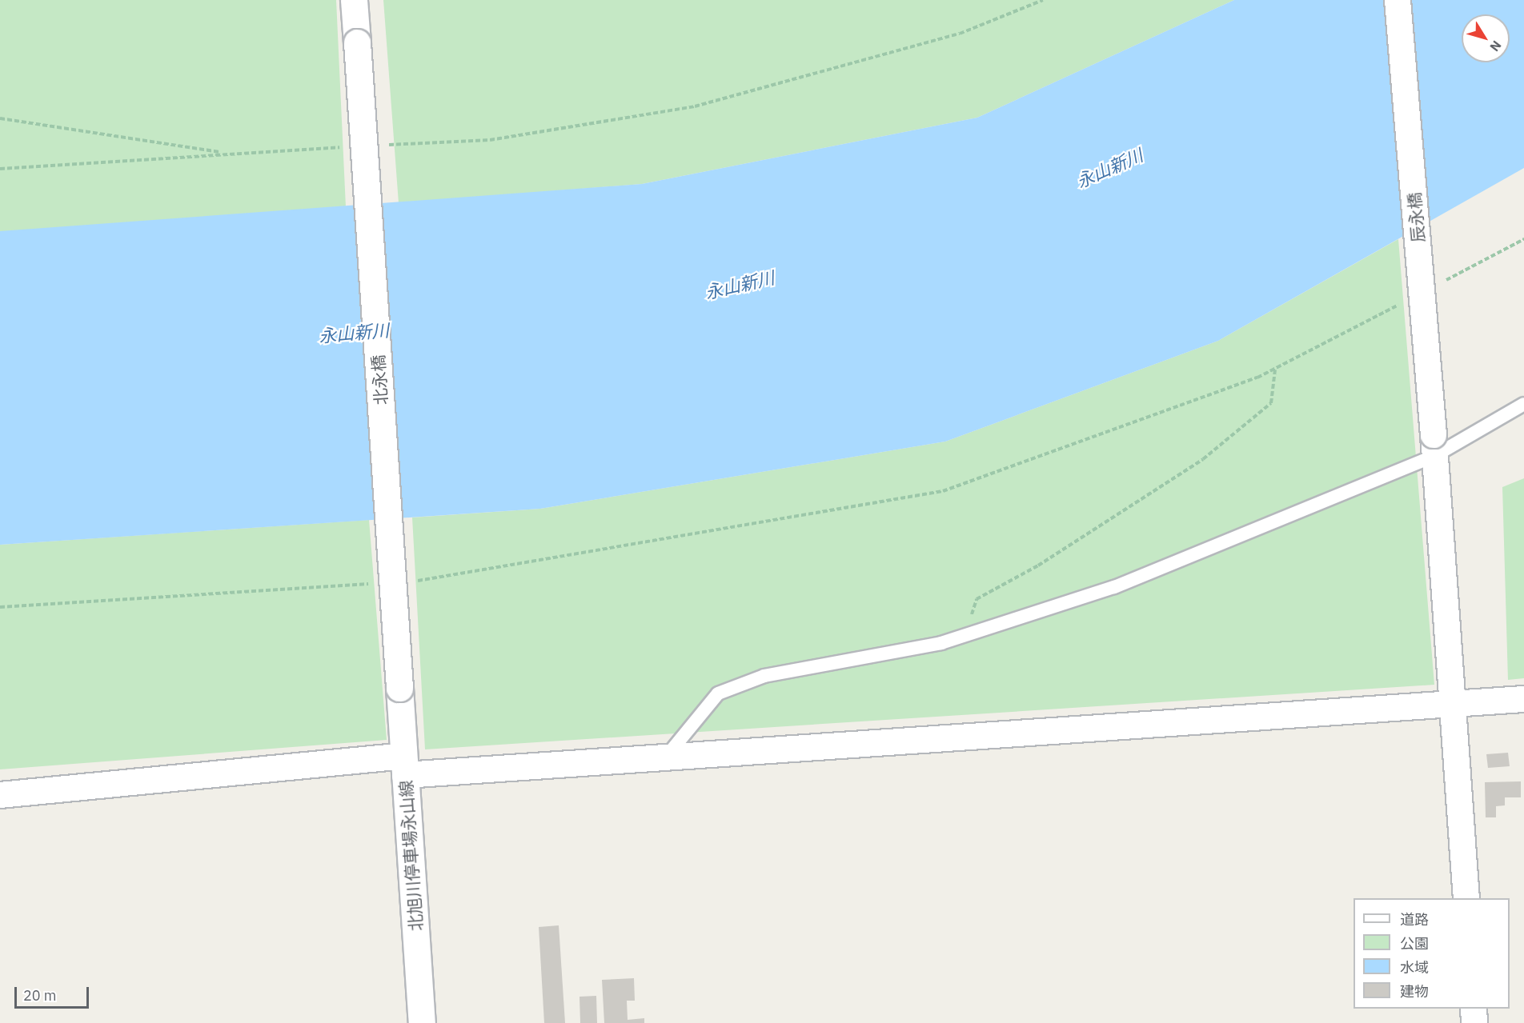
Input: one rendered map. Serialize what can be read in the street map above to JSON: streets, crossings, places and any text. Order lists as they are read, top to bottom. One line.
{"streets":{"main road":["北永橋","北旭川停車場永山線"],"street":["辰永橋"]},"crossings":[["北永橋","北旭川停車場永山線"]],"water":["永山新川"],"legend":["道路","公園","水域","建物"],"scale_bar":"20 m","north":"bottom right"}
